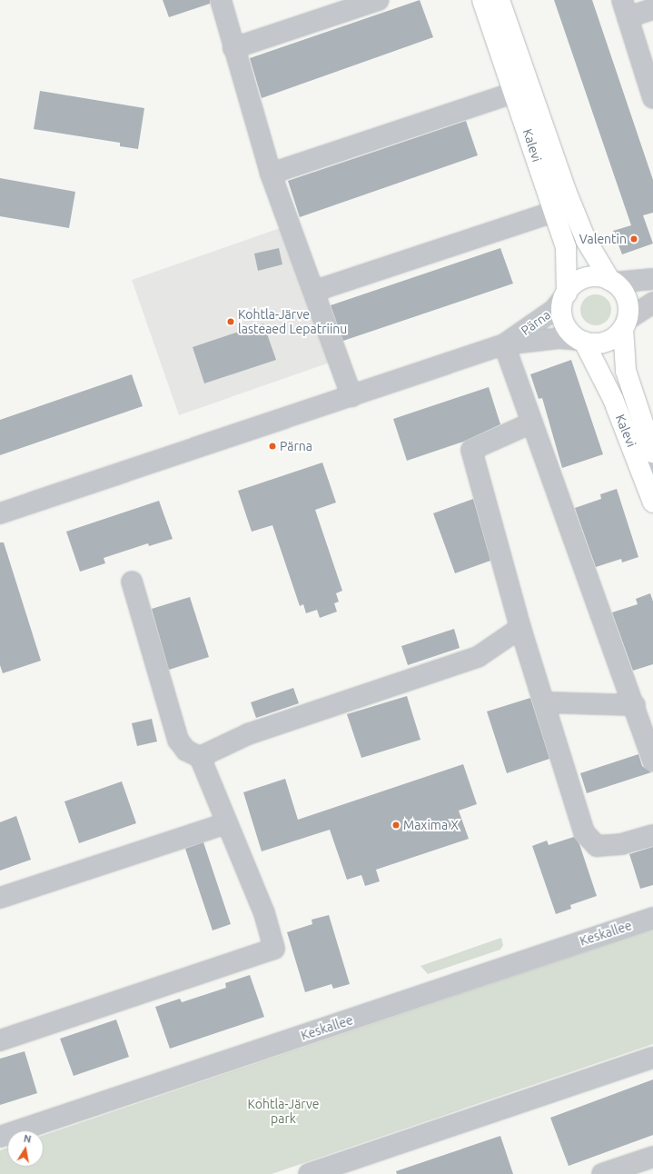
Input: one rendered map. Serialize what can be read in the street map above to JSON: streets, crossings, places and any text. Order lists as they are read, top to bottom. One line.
{"streets":{"main road":["Kalevi"],"street":["Pärna","Keskallee"]},"crossings":[["Kalevi","Pärna"]],"parks":["Kohtla-Järve park"],"places":["Valentin","Kohtla-Järve lasteaed Lepatriinu","Pärna","Maxima X"],"north":"top"}
